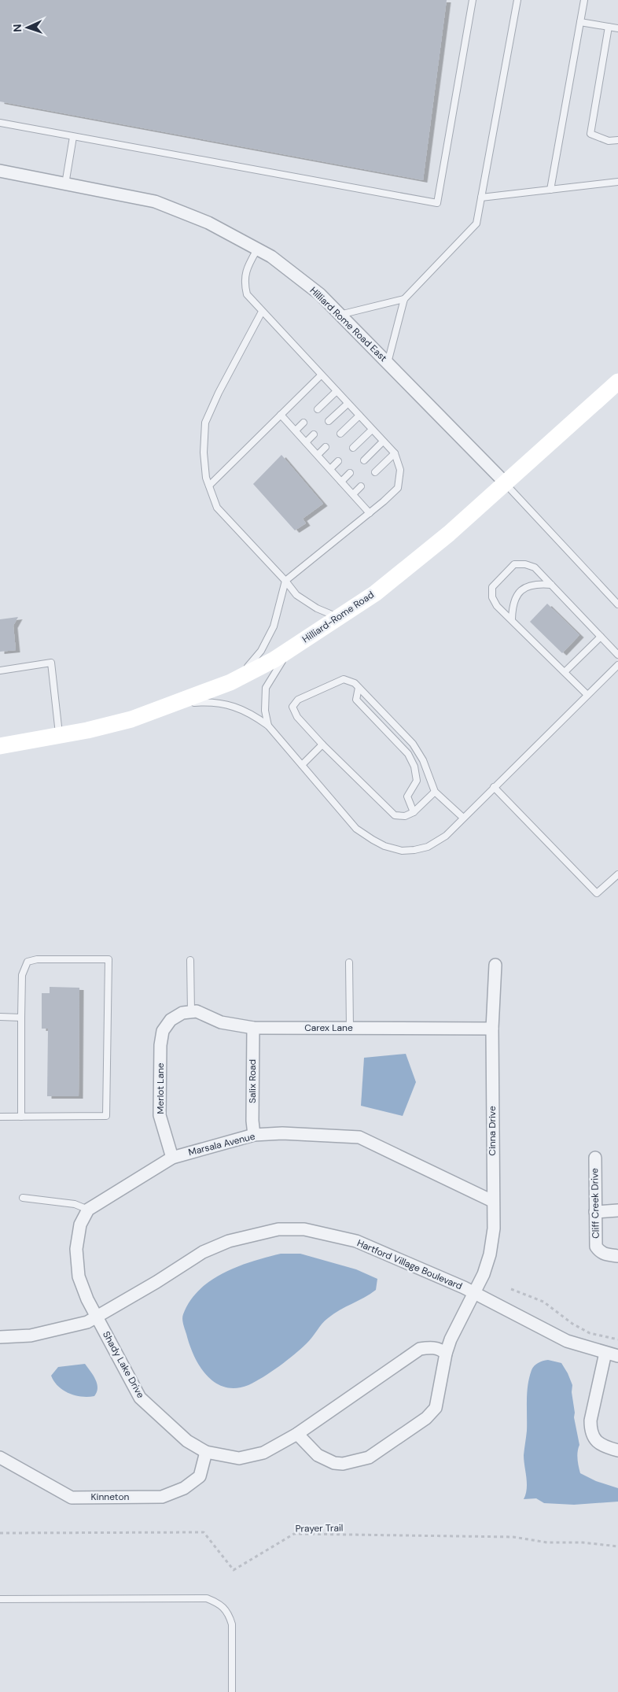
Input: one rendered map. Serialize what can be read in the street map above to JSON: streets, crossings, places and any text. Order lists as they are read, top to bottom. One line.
{"streets":{"main road":["Hilliard-Rome Road"],"street":["Hilliard Rome Road East","Carex Lane","Salix Road","Merlot Lane","Cinna Drive","Marsala Avenue","Cliff Creek Drive","Hartford Village Boulevard","Shady Lake Drive","Kinneton"],"path":["Prayer Trail"]},"crossings":[["Hilliard Rome Road East","Hilliard-Rome Road"],["Carex Lane","Salix Road"],["Carex Lane","Merlot Lane"],["Carex Lane","Cinna Drive"],["Salix Road","Marsala Avenue"],["Merlot Lane","Marsala Avenue"],["Cinna Drive","Marsala Avenue"],["Cinna Drive","Hartford Village Boulevard"],["Hartford Village Boulevard","Shady Lake Drive"],["Shady Lake Drive","Kinneton"]],"north":"left"}
